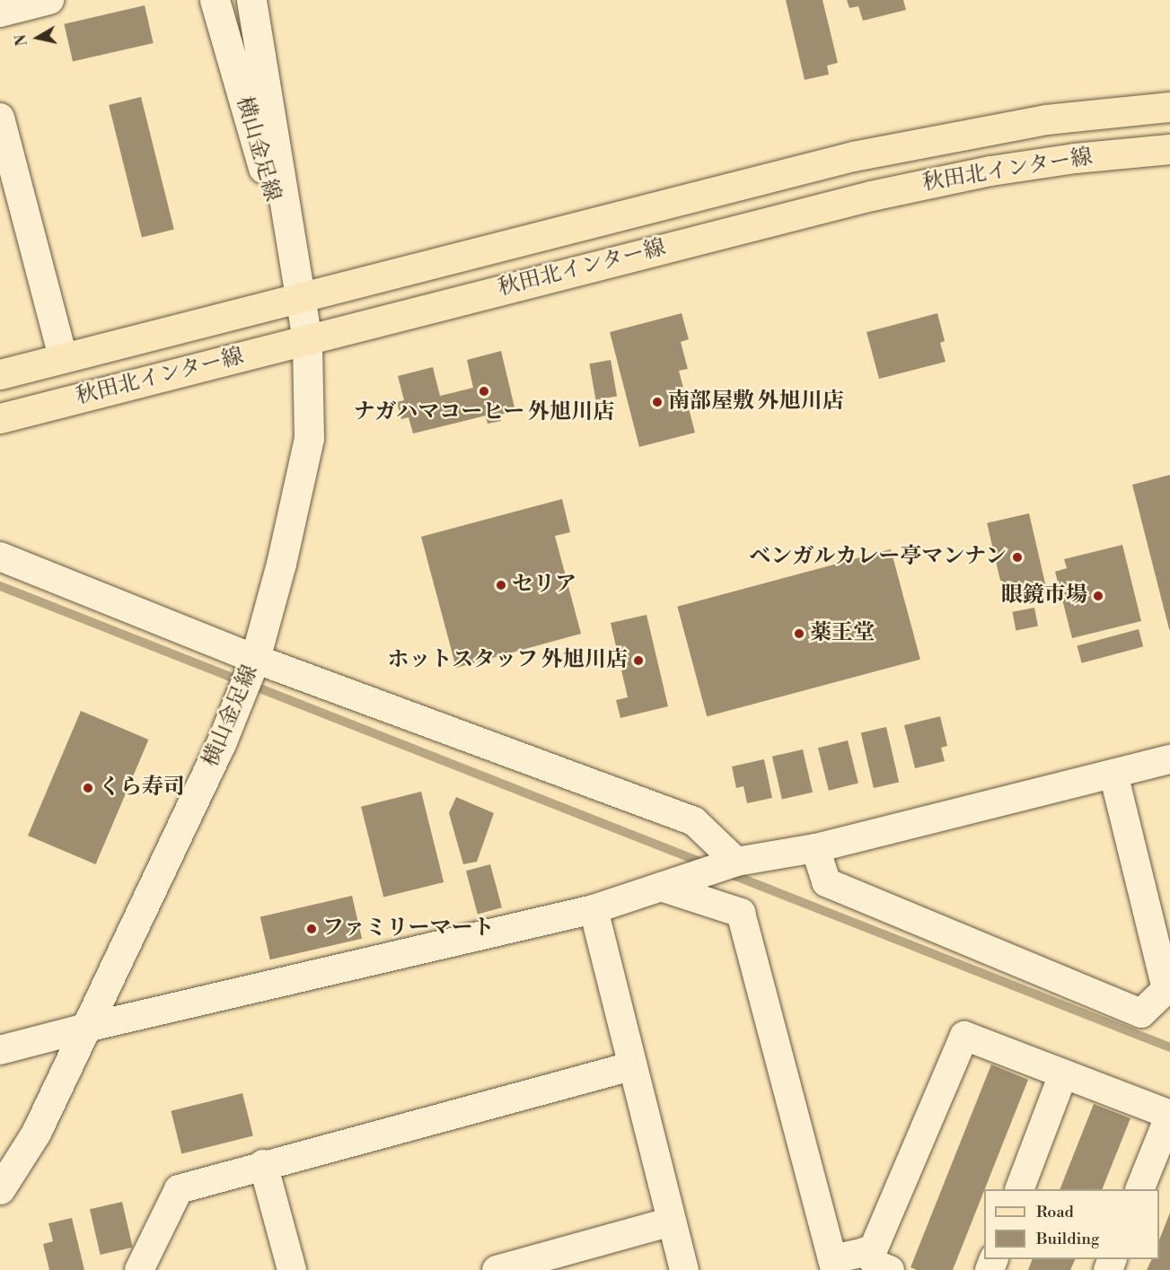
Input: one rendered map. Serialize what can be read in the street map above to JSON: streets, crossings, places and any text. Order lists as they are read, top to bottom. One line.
{"streets":{"main road":["秋田北インター線"],"street":["横山金足線"]},"crossings":[["横山金足線","秋田北インター線"]],"places":["ナガハマコーヒー 外旭川店","南部屋敷 外旭川店","ベンガルカレー亭マンナン","セリア","眼鏡市場","薬王堂","ホットスタッフ 外旭川店","くら寿司","ファミリーマート"],"legend":["Road","Building"],"north":"left"}
